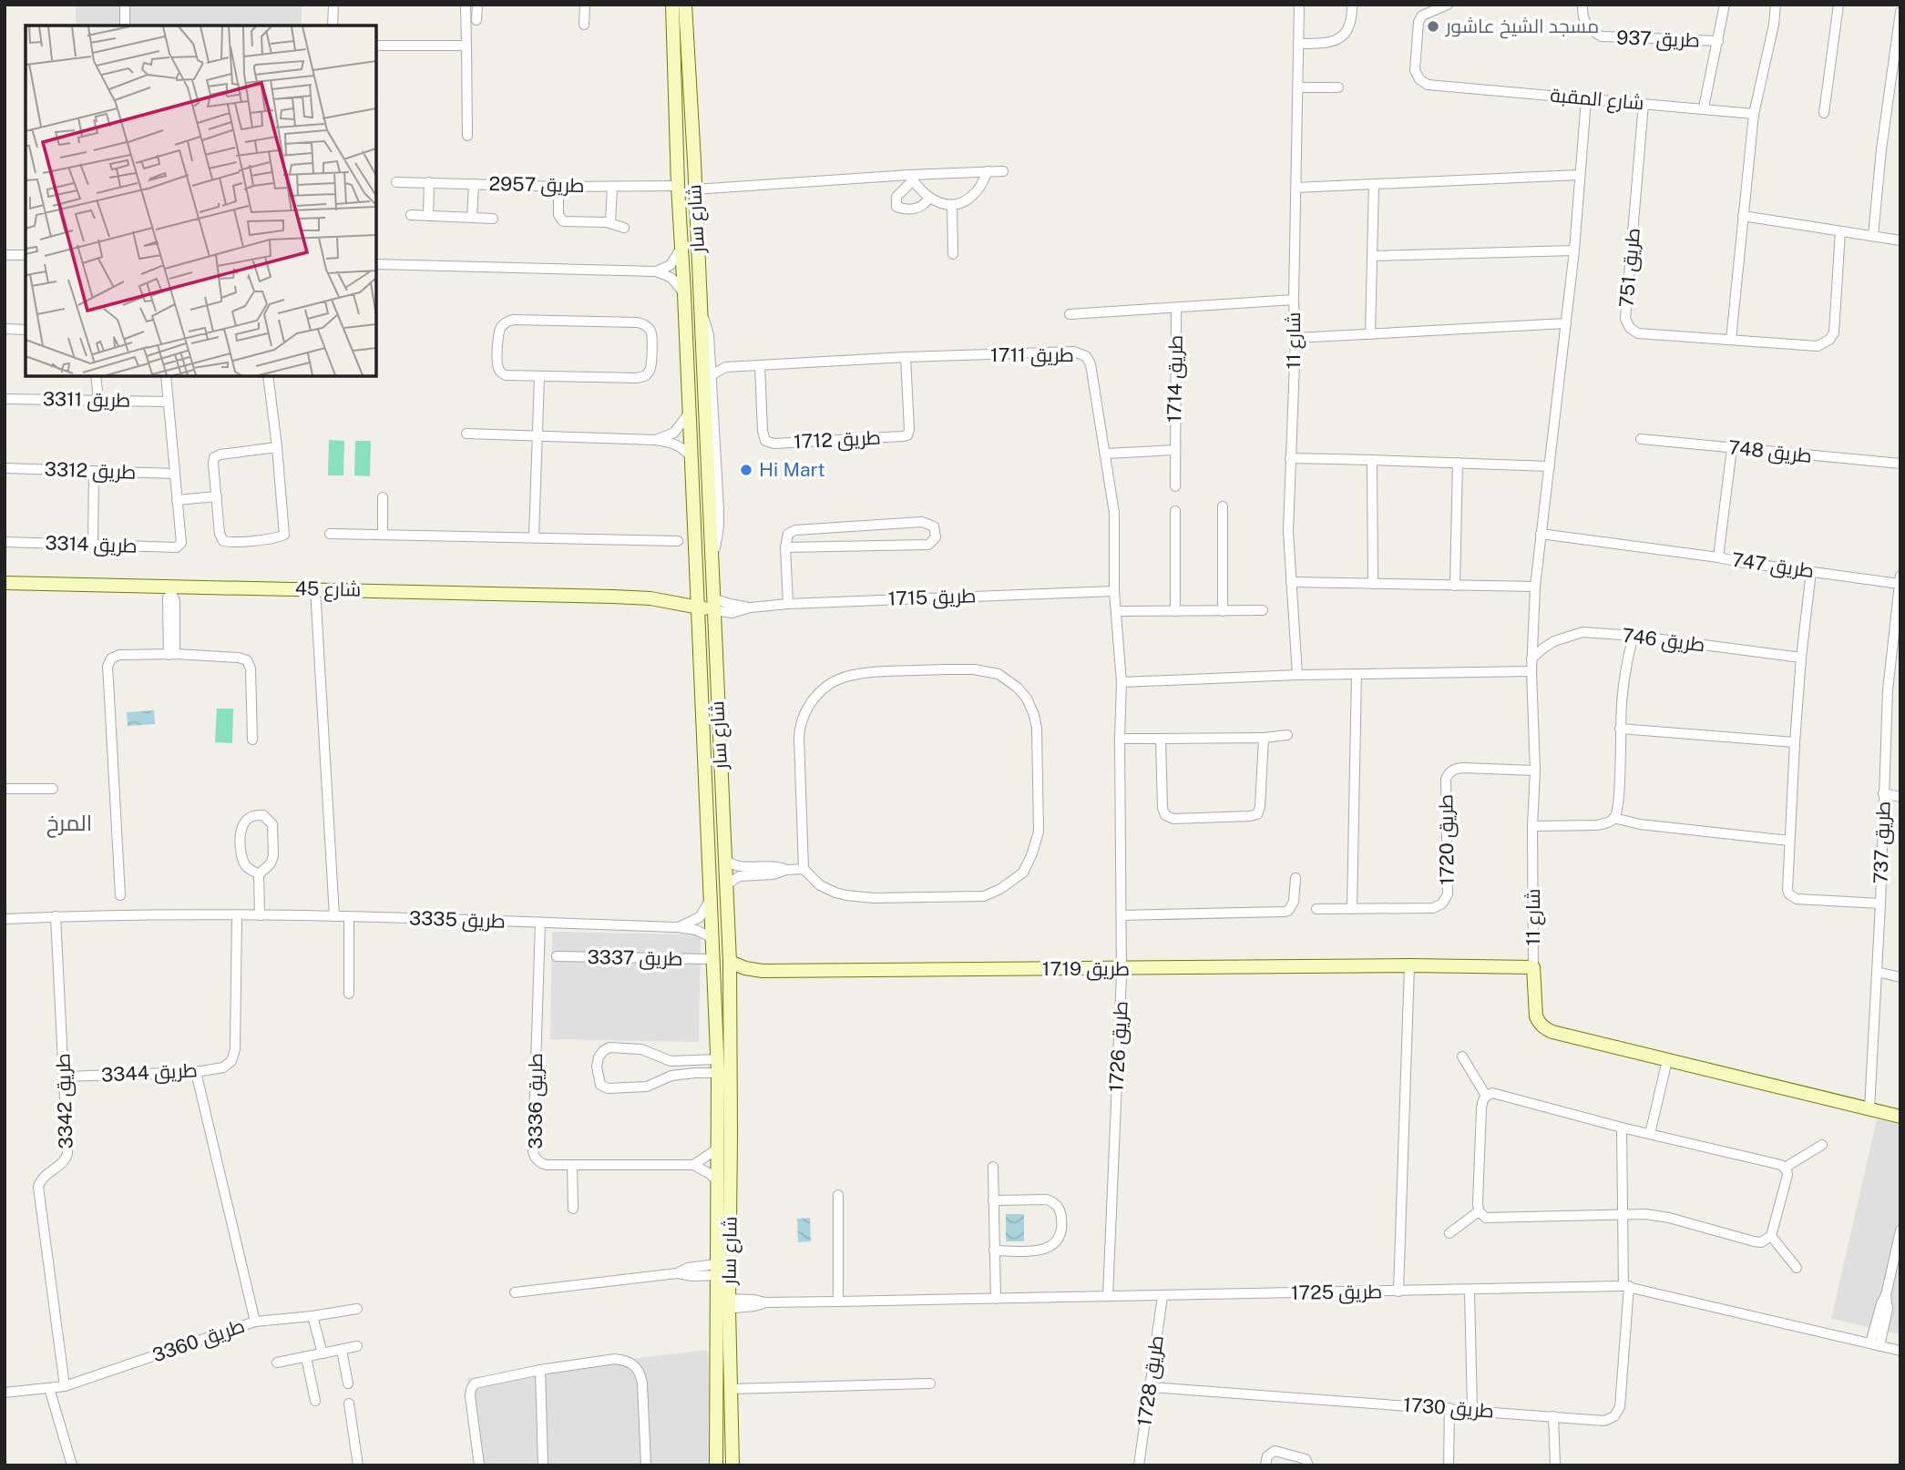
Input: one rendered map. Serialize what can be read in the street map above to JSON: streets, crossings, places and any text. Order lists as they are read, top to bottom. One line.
{"streets":{"street":["طريق 937","شارع المقبة","طريق 2957","شارع سار","طريق 751","شارع 11","طريق 1711","طريق 1714","طريق 3311","طريق 1712","طريق 748","طريق 3312","طريق 3314","طريق 747","شارع 45","طريق 1715","طريق 746","طريق 1720","طريق 737","طريق 3335","طريق 3337","طريق 1719","طريق 1726","طريق 3344","طريق 3342","طريق 3336","طريق 1725","طريق 3360","طريق 1728","طريق 1730"]},"crossings":[["شارع المقبة","طريق 751"],["شارع المقبة","شارع 11"],["طريق 2957","شارع سار"],["شارع سار","شارع 45"],["شارع سار","طريق 1715"],["شارع سار","طريق 3335"],["شارع سار","طريق 3337"],["شارع سار","طريق 1719"],["شارع سار","طريق 1725"],["شارع 11","طريق 1714"],["شارع 11","طريق 746"],["شارع 11","طريق 1720"],["شارع 11","طريق 737"],["شارع 11","طريق 1719"],["طريق 1711","طريق 1714"],["طريق 1711","طريق 1712"],["طريق 1711","طريق 1715"],["طريق 1711","طريق 1726"],["طريق 748","طريق 747"],["طريق 747","طريق 737"],["شارع 45","طريق 1715"],["طريق 3335","طريق 3344"],["طريق 3335","طريق 3342"],["طريق 3335","طريق 3336"],["طريق 1719","طريق 1726"],["طريق 1726","طريق 1725"],["طريق 3344","طريق 3342"],["طريق 3344","طريق 3360"],["طريق 3342","طريق 3360"],["طريق 1725","طريق 1728"],["طريق 1725","طريق 1730"],["طريق 1728","طريق 1730"]],"districts":["المرخ"],"places":["مسجد الشيخ عاشور","Hi Mart"]}
